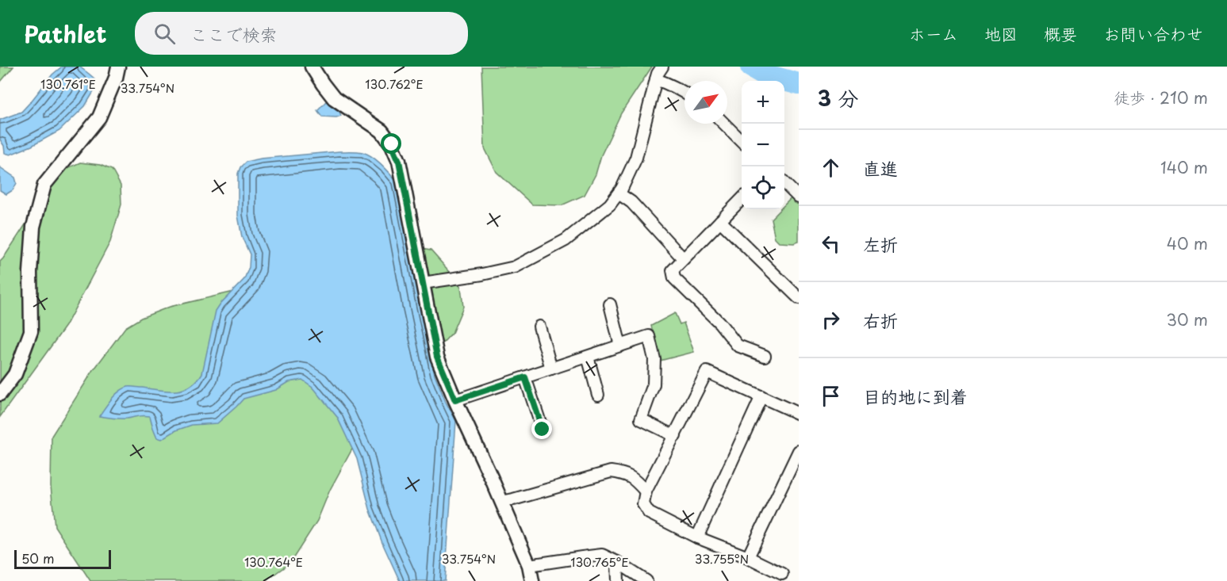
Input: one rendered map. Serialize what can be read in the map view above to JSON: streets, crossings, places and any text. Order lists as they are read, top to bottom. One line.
{"scale_bar":"50 m","north":"top right","page":{"header":"Pathlet","search":"ここで検索","nav":["ホーム","地図","概要","お問い合わせ"],"heading":["3 分","徒歩 · 210 m"],"map_buttons":["+","−"],"list":[["直進","140 m"],["左折","40 m"],["右折","30 m"],"目的地に到着"],"scale":"50 m"},"coordinates":["130.761°E","130.762°E","33.754°N","33.755°N","130.764°E","130.765°E"]}
